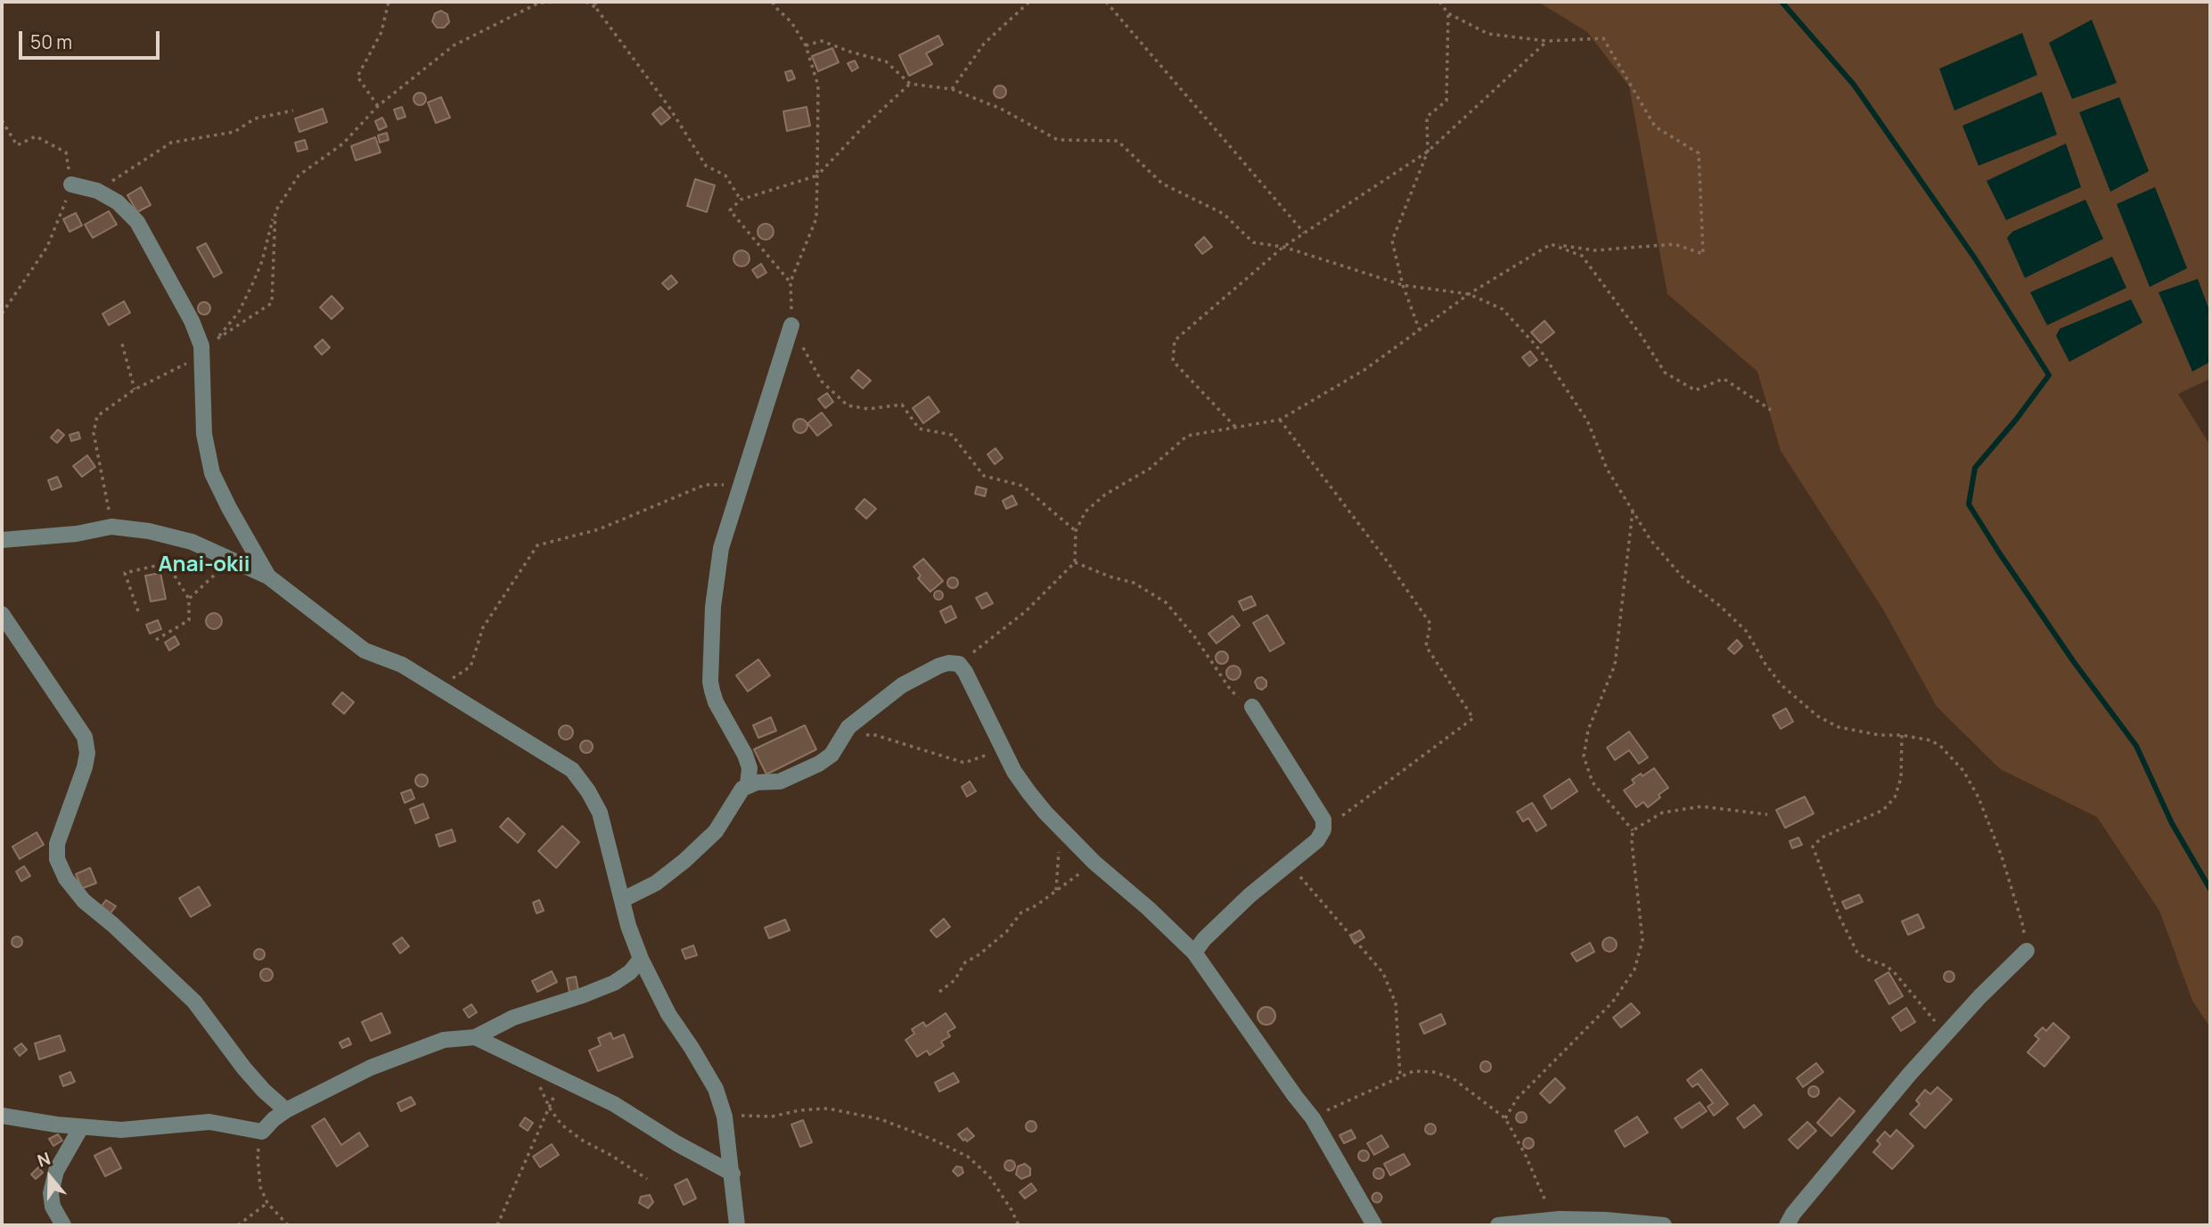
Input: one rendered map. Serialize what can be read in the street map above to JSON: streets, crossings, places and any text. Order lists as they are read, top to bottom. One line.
{"districts":["Anai-okii"],"scale_bar":"50 m","north":"top"}
